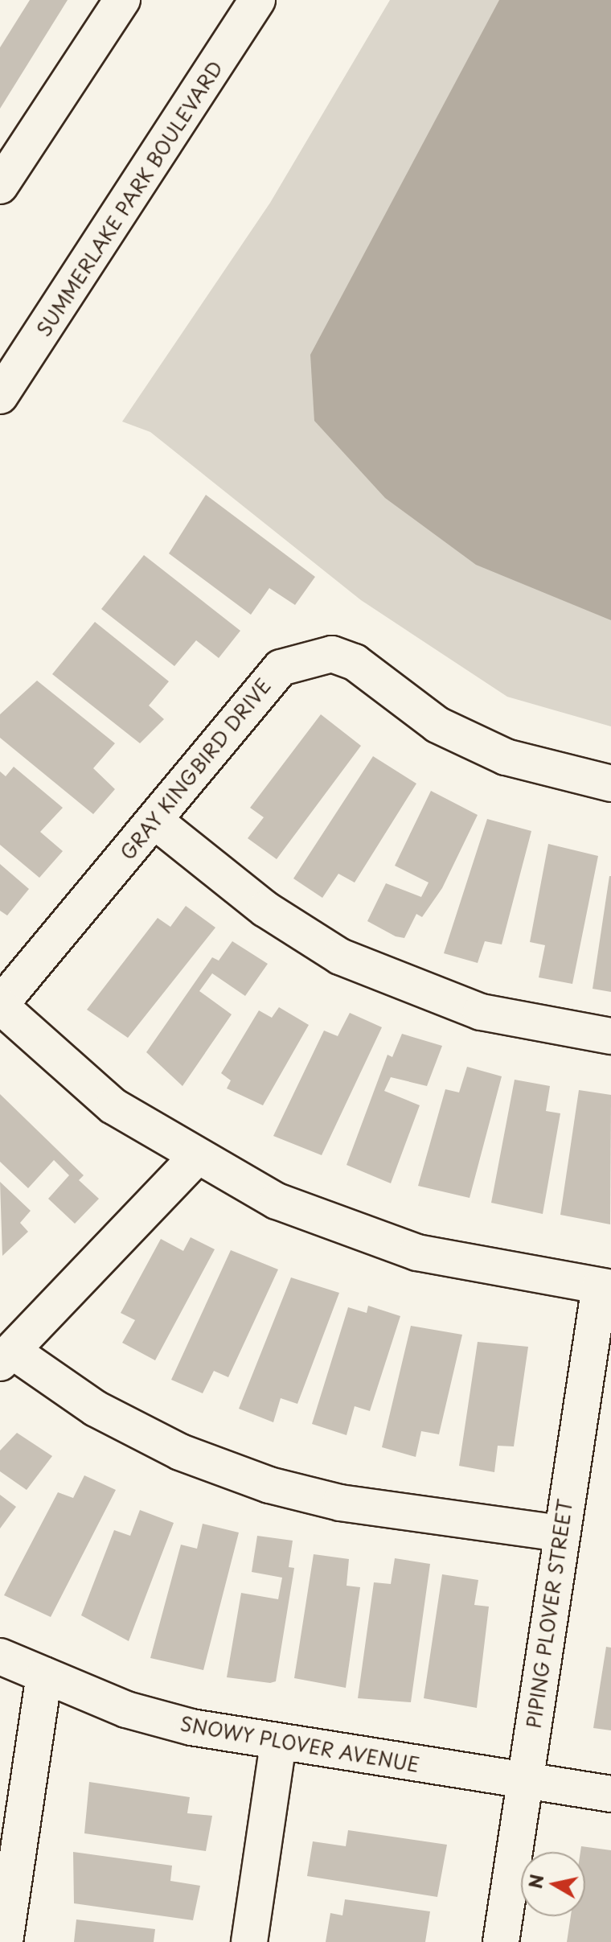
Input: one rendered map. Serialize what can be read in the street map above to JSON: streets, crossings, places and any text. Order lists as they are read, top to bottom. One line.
{"streets":{"street":["SUMMERLAKE PARK BOULEVARD","GRAY KINGBIRD DRIVE","PIPING PLOVER STREET","SNOWY PLOVER AVENUE"]},"crossings":[["PIPING PLOVER STREET","SNOWY PLOVER AVENUE"]],"north":"left"}
